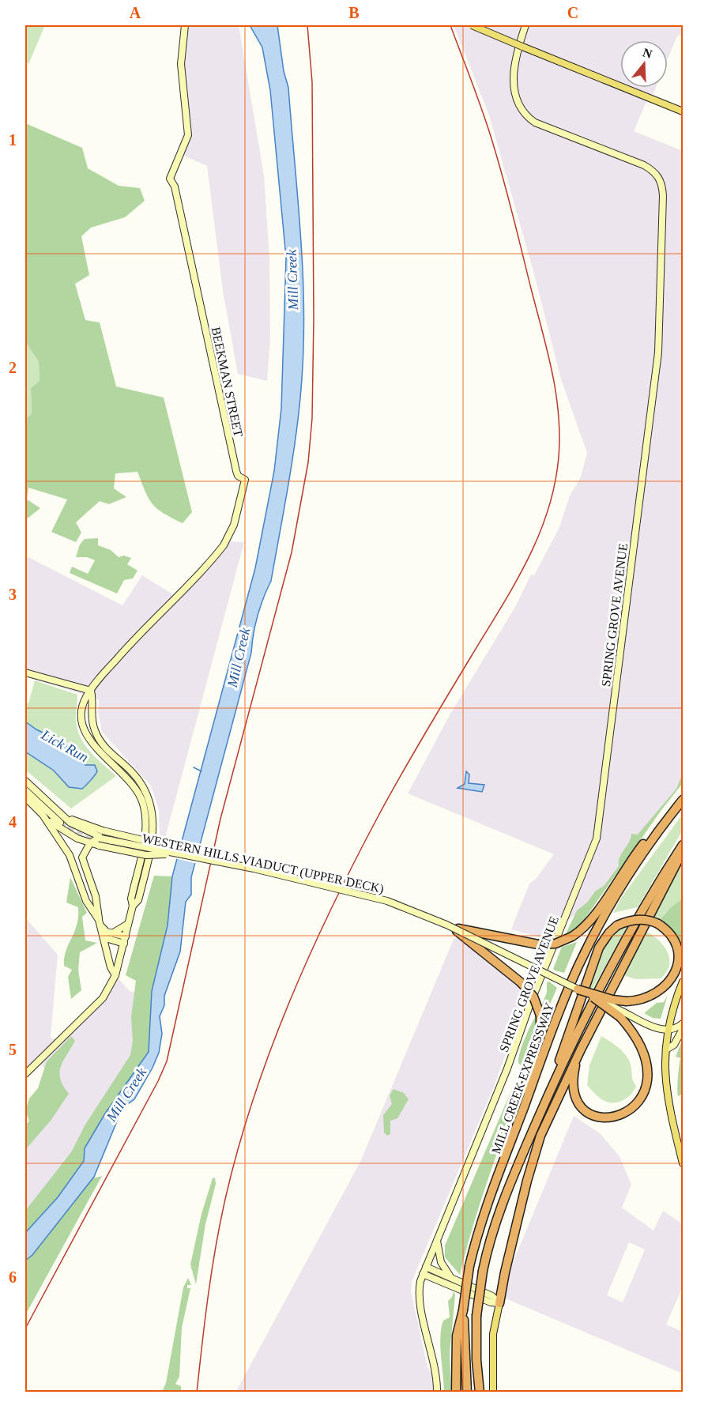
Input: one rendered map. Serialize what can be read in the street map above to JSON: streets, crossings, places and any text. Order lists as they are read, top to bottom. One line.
{"streets":{"highway":["MILL CREEK EXPRESSWAY"],"main road":["BEEKMAN STREET","SPRING GROVE AVENUE","WESTERN HILLS VIADUCT (UPPER DECK)"]},"water":["Mill Creek","Lick Run"],"north":"top","grid":{"columns":["A","B","C"],"rows":["1","2","3","4","5","6"]}}
